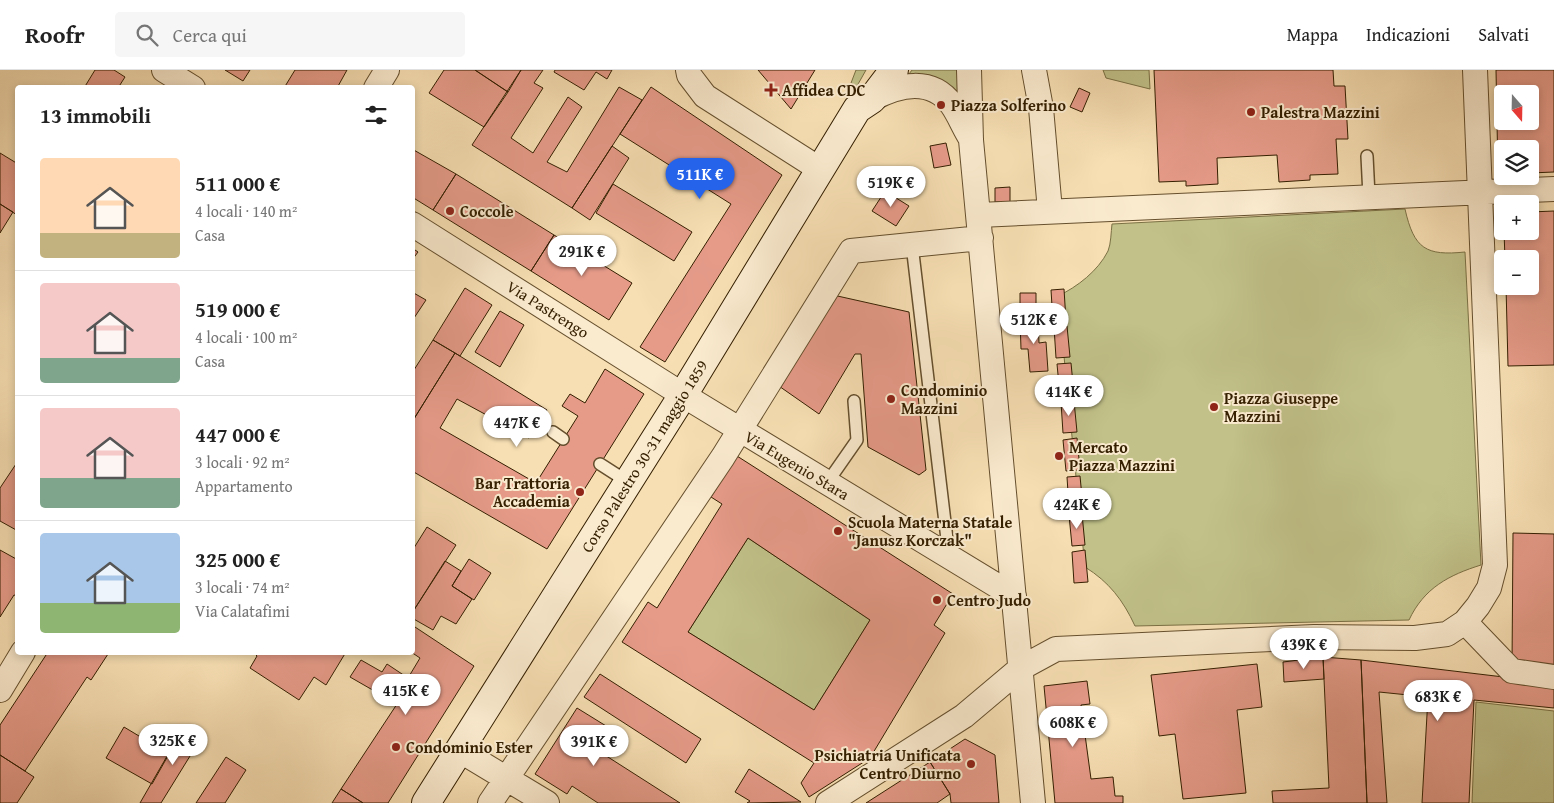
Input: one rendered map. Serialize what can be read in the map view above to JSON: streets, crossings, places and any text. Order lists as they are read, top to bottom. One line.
{"streets":{"main road":["Corso Palestro 30-31 maggio 1859"],"street":["Via Pastrengo","Via Eugenio Stara"]},"crossings":[["Via Pastrengo","Corso Palestro 30-31 maggio 1859"],["Via Pastrengo","Via Eugenio Stara"],["Corso Palestro 30-31 maggio 1859","Via Eugenio Stara"]],"places":{"health":["Affidea CDC"],"other":["Piazza Solferino","Palestra Mazzini","Coccole","Condominio Mazzini","Piazza Giuseppe Mazzini","Mercato Piazza Mazzini","Bar Trattoria Accademia","Scuola Materna Statale \"Janusz Korczak\"","Centro Judo","Condominio Ester","Psichiatria Unificata Centro Diurno"]},"north":"bottom","page":{"header":"Roofr","search":"Cerca qui","nav":["Mappa","Indicazioni","Salvati"],"map_buttons":["+","−"],"heading":"13 immobili","list":[{"name":"511 000 €","note":"4 locali · 140 m² · Casa"},{"name":"519 000 €","note":"4 locali · 100 m² · Casa"},{"name":"447 000 €","note":"3 locali · 92 m² · Appartamento"},{"name":"325 000 €","note":"3 locali · 74 m² · Via Calatafimi"}],"price":["511K €","519K €","291K €","512K €","414K €","447K €","424K €","439K €","415K €","683K €","608K €","325K €","391K €"]}}
